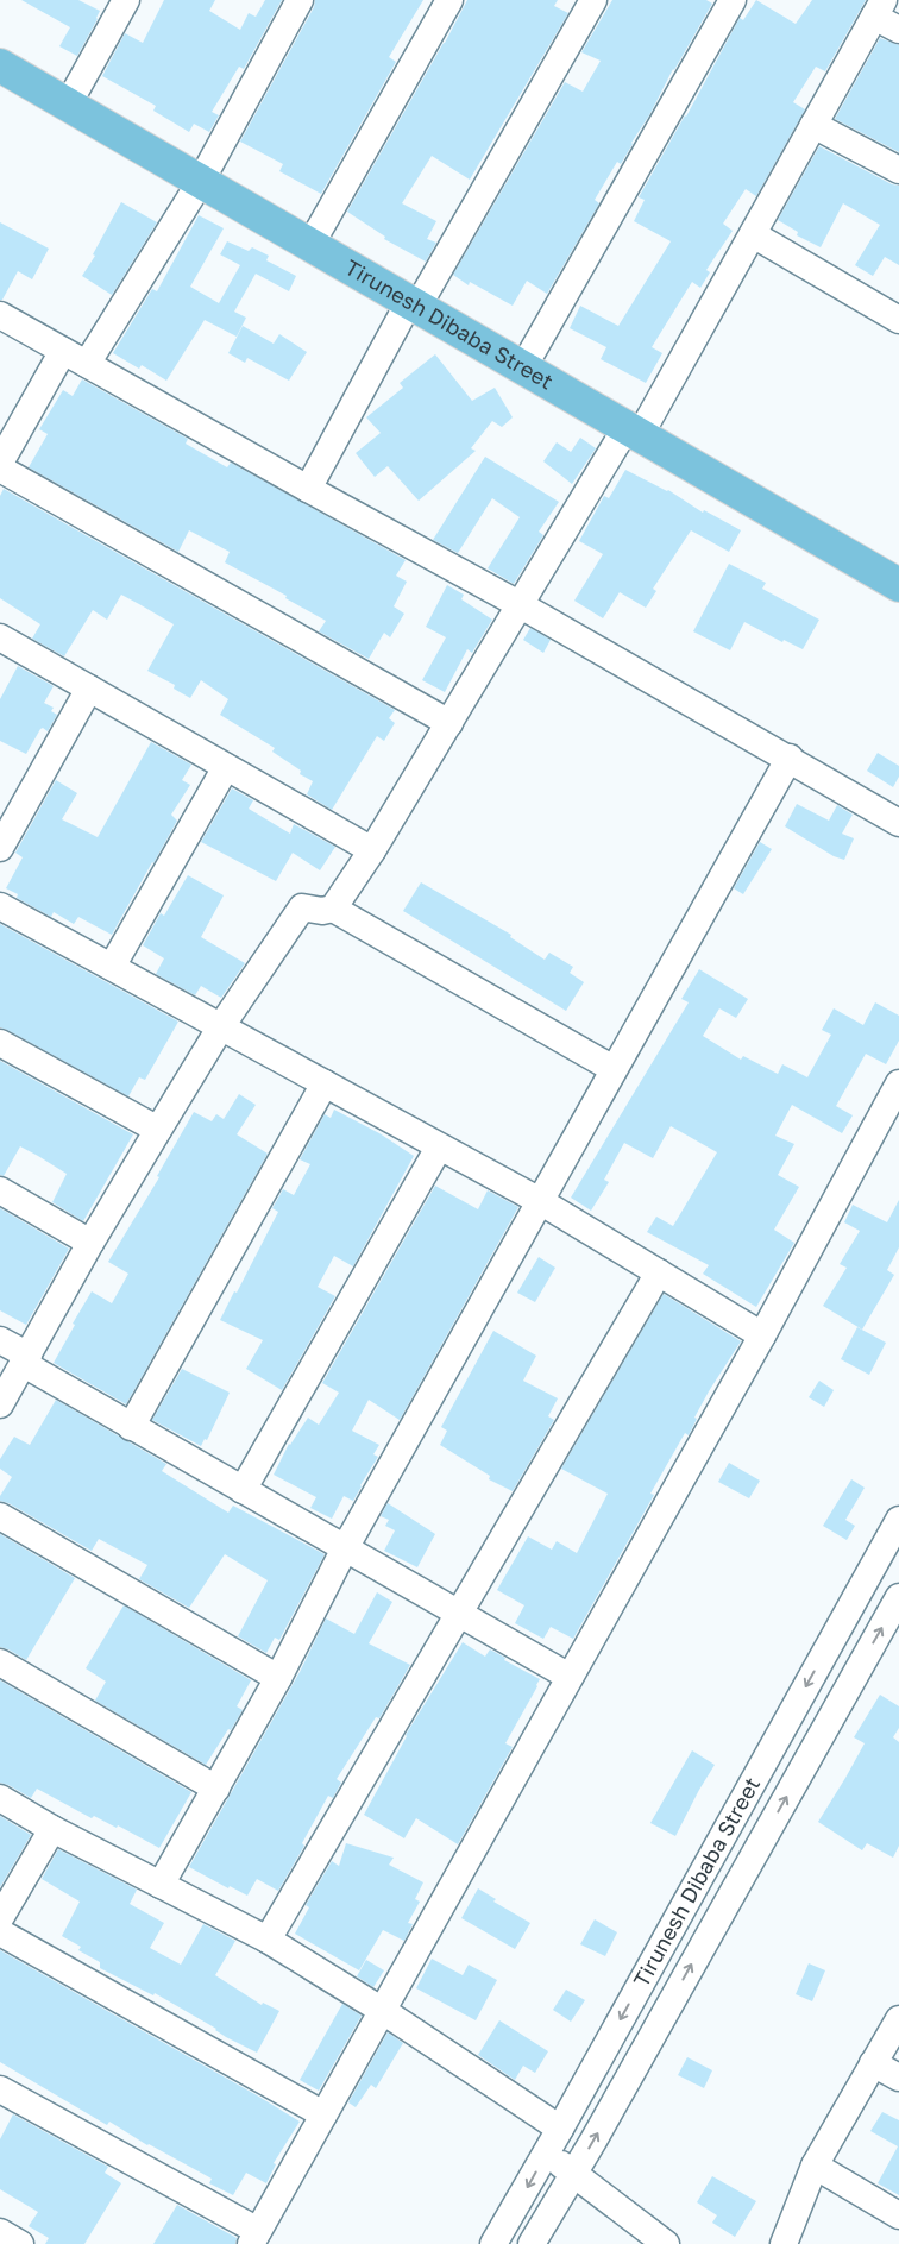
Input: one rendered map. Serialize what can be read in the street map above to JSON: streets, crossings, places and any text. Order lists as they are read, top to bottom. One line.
{"streets":{"main road":["Tirunesh Dibaba Street"]}}
